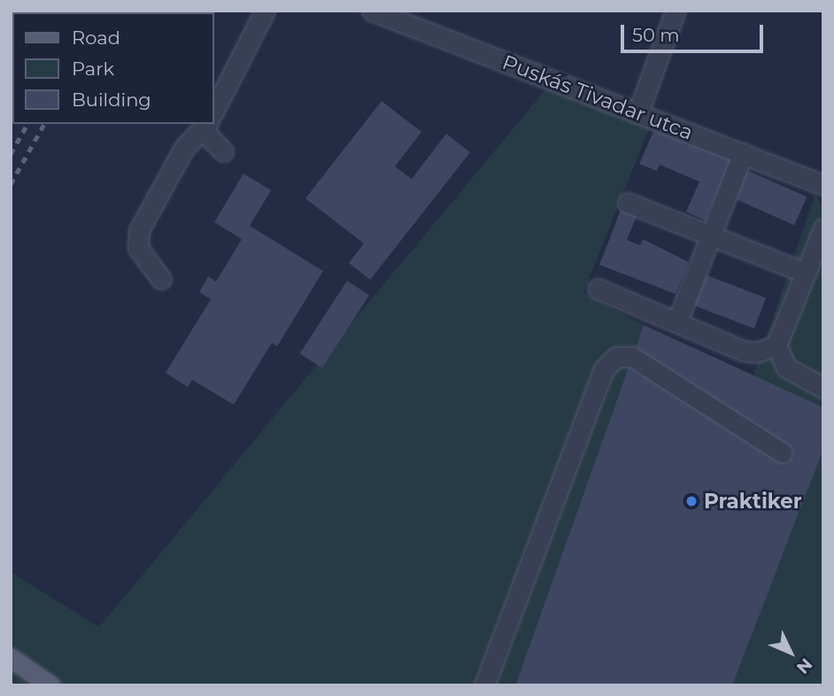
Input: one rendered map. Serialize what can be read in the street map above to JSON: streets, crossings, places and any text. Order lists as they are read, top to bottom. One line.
{"streets":{"street":["Puskás Tivadar utca"]},"places":["Praktiker"],"legend":["Road","Park","Building"],"scale_bar":"50 m","north":"bottom right"}
